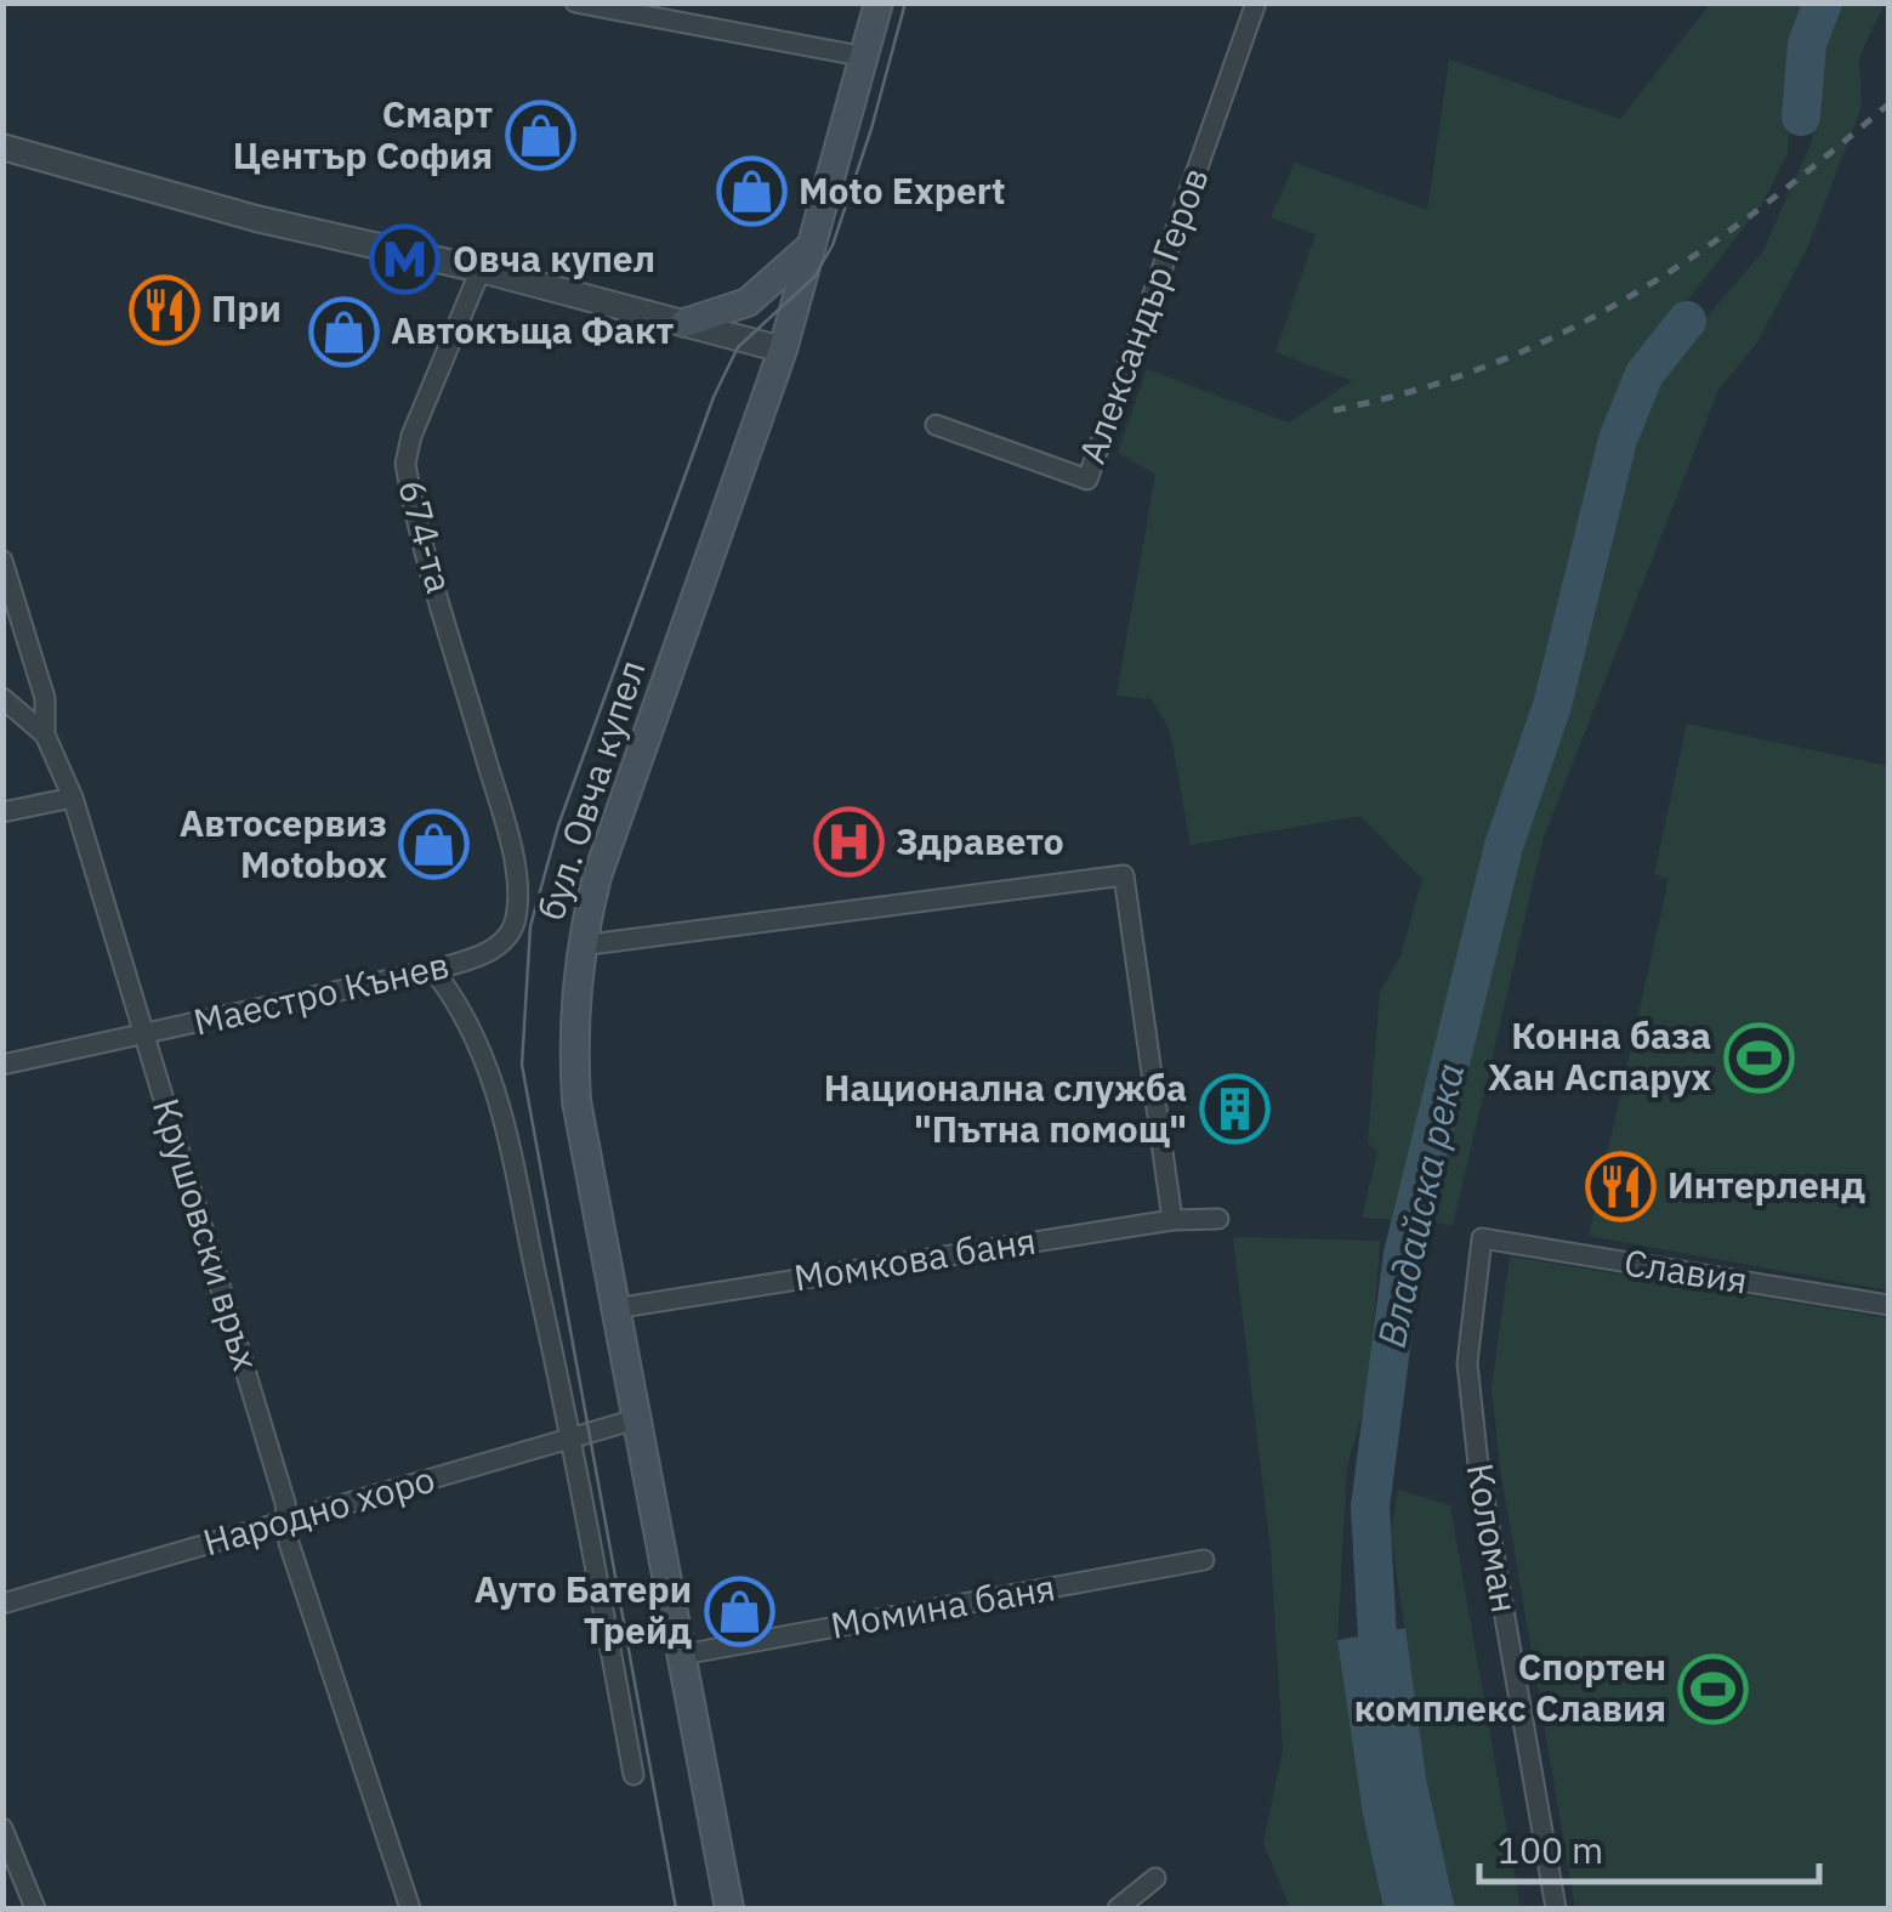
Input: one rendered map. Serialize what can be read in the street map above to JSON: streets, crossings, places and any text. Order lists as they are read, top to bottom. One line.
{"streets":{"main road":["бул. Овча купел"],"street":["Александър Геров","674-та","Маестро Кънев","Крушовски връх","Момкова баня","Славия","Народно хоро","Коломан","Момина баня"]},"crossings":[["674-та","Маестро Кънев"],["бул. Овча купел","Момкова баня"],["бул. Овча купел","Народно хоро"],["бул. Овча купел","Момина баня"],["Маестро Кънев","Крушовски връх"],["Крушовски връх","Народно хоро"],["Славия","Коломан"]],"water":["Владайска река"],"places":{"shop":["Смарт Център София","Moto Expert","Автокъща Факт","Автосервиз Motobox","Ауто Батери Трейд"],"metro station":["Овча купел"],"restaurant":["При","Интерленд"],"hospital":["Здравето"],"sports":["Конна база Хан Аспарух","Спортен комплекс Славия"],"building":["Национална служба \"Пътна помощ\""]},"scale_bar":"100 m"}
